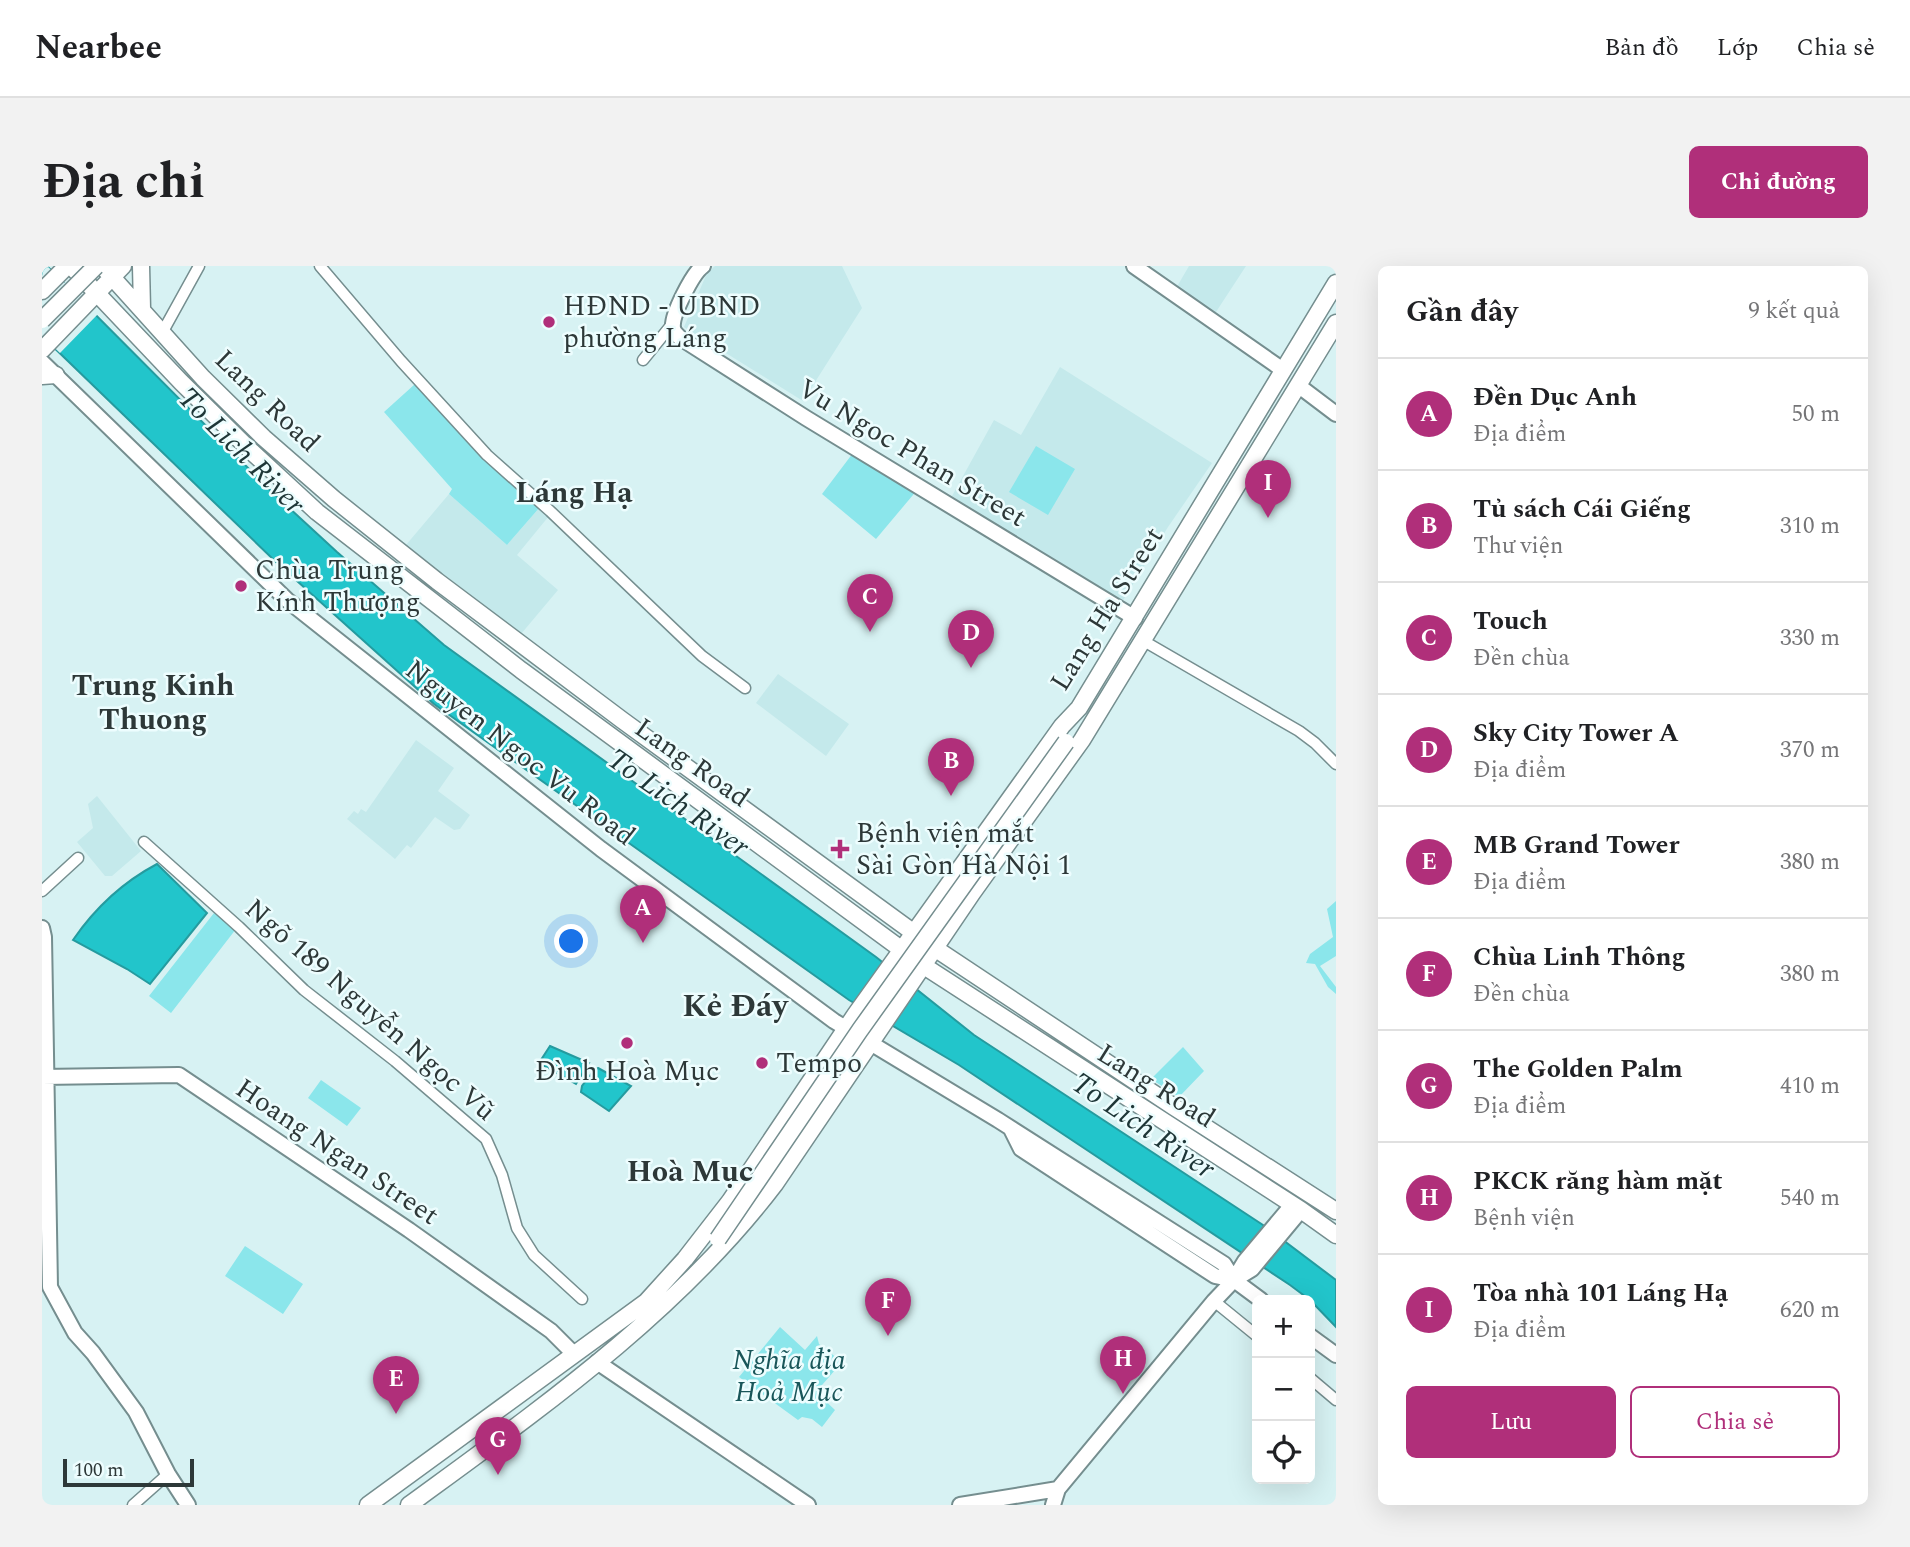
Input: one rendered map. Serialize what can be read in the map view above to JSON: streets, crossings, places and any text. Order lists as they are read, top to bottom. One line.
{"streets":{"main road":["Lang Road","Lang Ha Street"],"street":["Vu Ngoc Phan Street","Nguyen Ngoc Vu Road","Ngõ 189 Nguyễn Ngọc Vũ","Hoang Ngan Street"]},"crossings":[["Lang Road","Lang Ha Street"],["Vu Ngoc Phan Street","Lang Ha Street"],["Lang Ha Street","Nguyen Ngoc Vu Road"]],"districts":["Láng Hạ","Trung Kinh Thuong","Kẻ Đáy","Hoà Mục"],"water":["To Lich River"],"parks":["Nghĩa địa Hoả Mục"],"places":{"other":["HĐND - UBND phường Láng","Chùa Trung Kính Thượng","Đình Hoà Mục","Tempo"],"health":["Bệnh viện mắt Sài Gòn Hà Nội 1"]},"scale_bar":"100 m","page":{"header":"Nearbee","nav":["Bản đồ","Lớp","Chia sẻ"],"title":"Địa chỉ","buttons":["Chỉ đường",["Lưu","Chia sẻ"]],"heading":["Gần đây","9 kết quả"],"list":[{"mark":"A","name":"Đền Dục Anh","note":"Địa điểm","value":"50 m"},{"mark":"B","name":"Tủ sách Cái Giếng","note":"Thư viện","value":"310 m"},{"mark":"C","name":"Touch","note":"Đền chùa","value":"330 m"},{"mark":"D","name":"Sky City Tower A","note":"Địa điểm","value":"370 m"},{"mark":"E","name":"MB Grand Tower","note":"Địa điểm","value":"380 m"},{"mark":"F","name":"Chùa Linh Thông","note":"Đền chùa","value":"380 m"},{"mark":"G","name":"The Golden Palm","note":"Địa điểm","value":"410 m"},{"mark":"H","name":"PKCK răng hàm mặt","note":"Bệnh viện","value":"540 m"},{"mark":"I","name":"Tòa nhà 101 Láng Hạ","note":"Địa điểm","value":"620 m"}],"pins":["I","C","D","B","A","F","H","E","G"],"map_buttons":["+","−"],"scale":"100 m"}}
